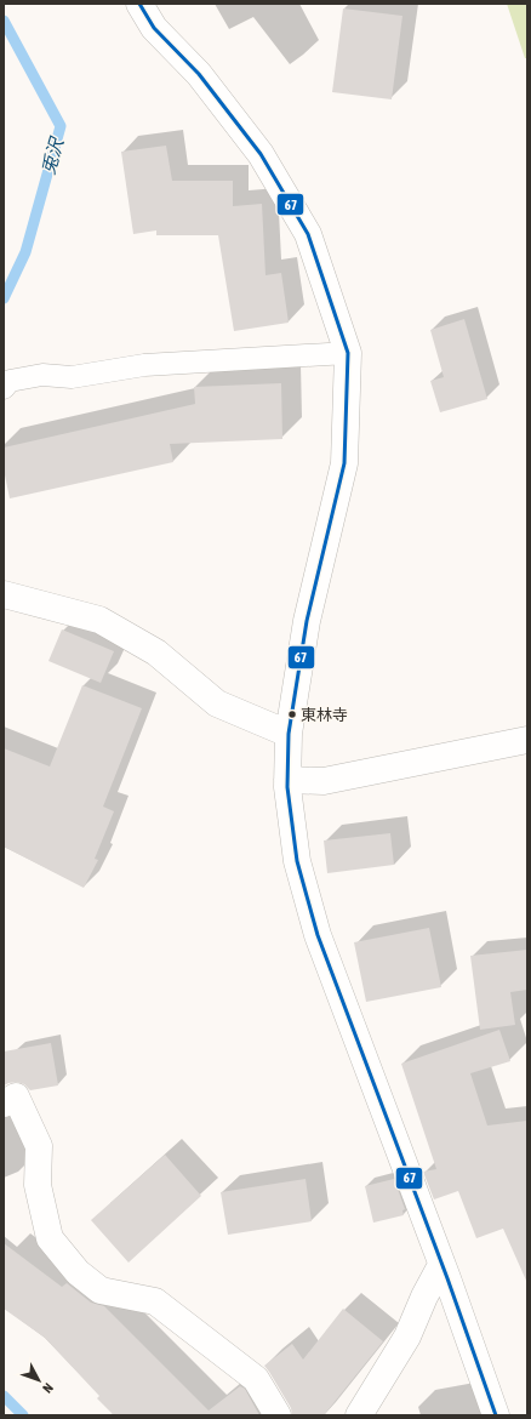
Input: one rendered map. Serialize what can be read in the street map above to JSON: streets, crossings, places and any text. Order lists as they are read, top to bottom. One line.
{"water":["兎沢"],"places":["東林寺"],"lines":["transit line 67"],"north":"bottom right"}
